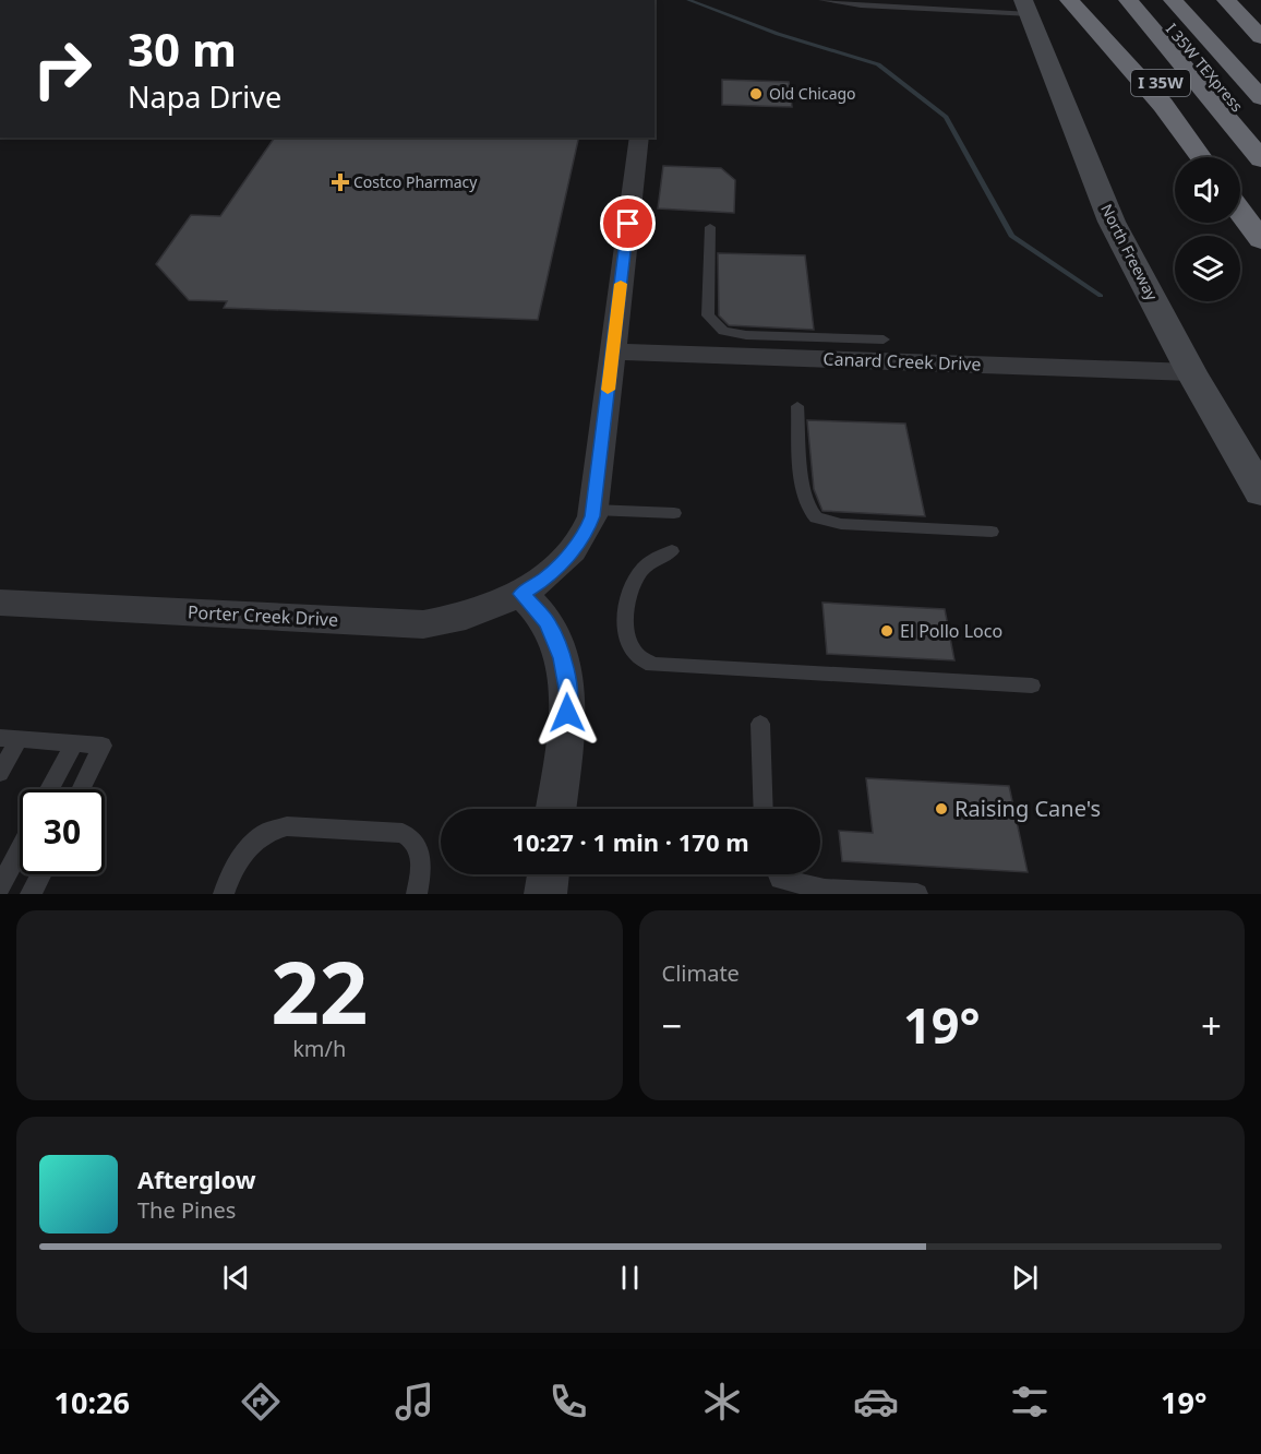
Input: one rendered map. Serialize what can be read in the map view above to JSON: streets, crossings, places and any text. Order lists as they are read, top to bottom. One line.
{"streets":{"highway":["I 35W TEXpress","I 35W"],"main road":["North Freeway"],"street":["Canard Creek Drive","Porter Creek Drive"]},"crossings":[["North Freeway","Canard Creek Drive"],["Canard Creek Drive","Porter Creek Drive"]],"places":{"other":["Old Chicago","El Pollo Loco","Raising Cane's"],"health":["Costco Pharmacy"]},"page":{"turn":["30 m","Napa Drive"],"limit":"30","trip":"10:27 · 1 min · 170 m","tile":[["22","km/h"],"Climate"],"heat":["−","19°","+"],"song":["Afterglow","The Pines"],"tabs":["10:26","19°"]}}
